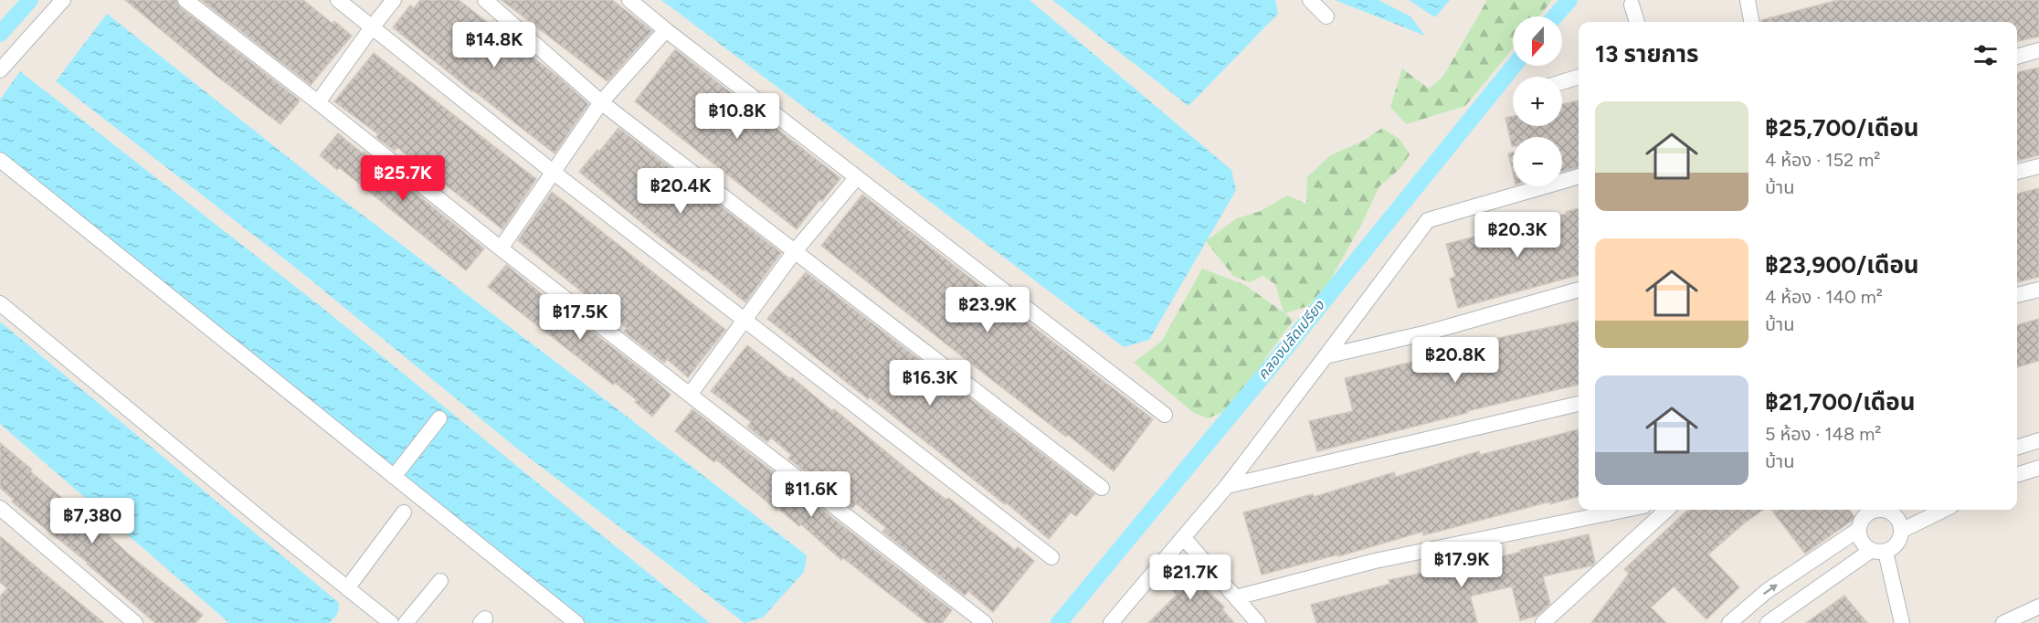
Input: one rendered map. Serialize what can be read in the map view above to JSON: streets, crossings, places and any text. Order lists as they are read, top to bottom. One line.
{"water":["คลองปลัดเปรียง"],"north":"bottom","page":{"map_buttons":["+","−"],"price":["฿14.8K","฿10.8K","฿25.7K","฿20.4K","฿20.3K","฿23.9K","฿17.5K","฿20.8K","฿16.3K","฿11.6K","฿7,380","฿17.9K","฿21.7K"],"heading":"13 รายการ","list":[{"name":"฿25,700/เดือน","note":"4 ห้อง · 152 m² · บ้าน"},{"name":"฿23,900/เดือน","note":"4 ห้อง · 140 m² · บ้าน"},{"name":"฿21,700/เดือน","note":"5 ห้อง · 148 m² · บ้าน"}]}}
